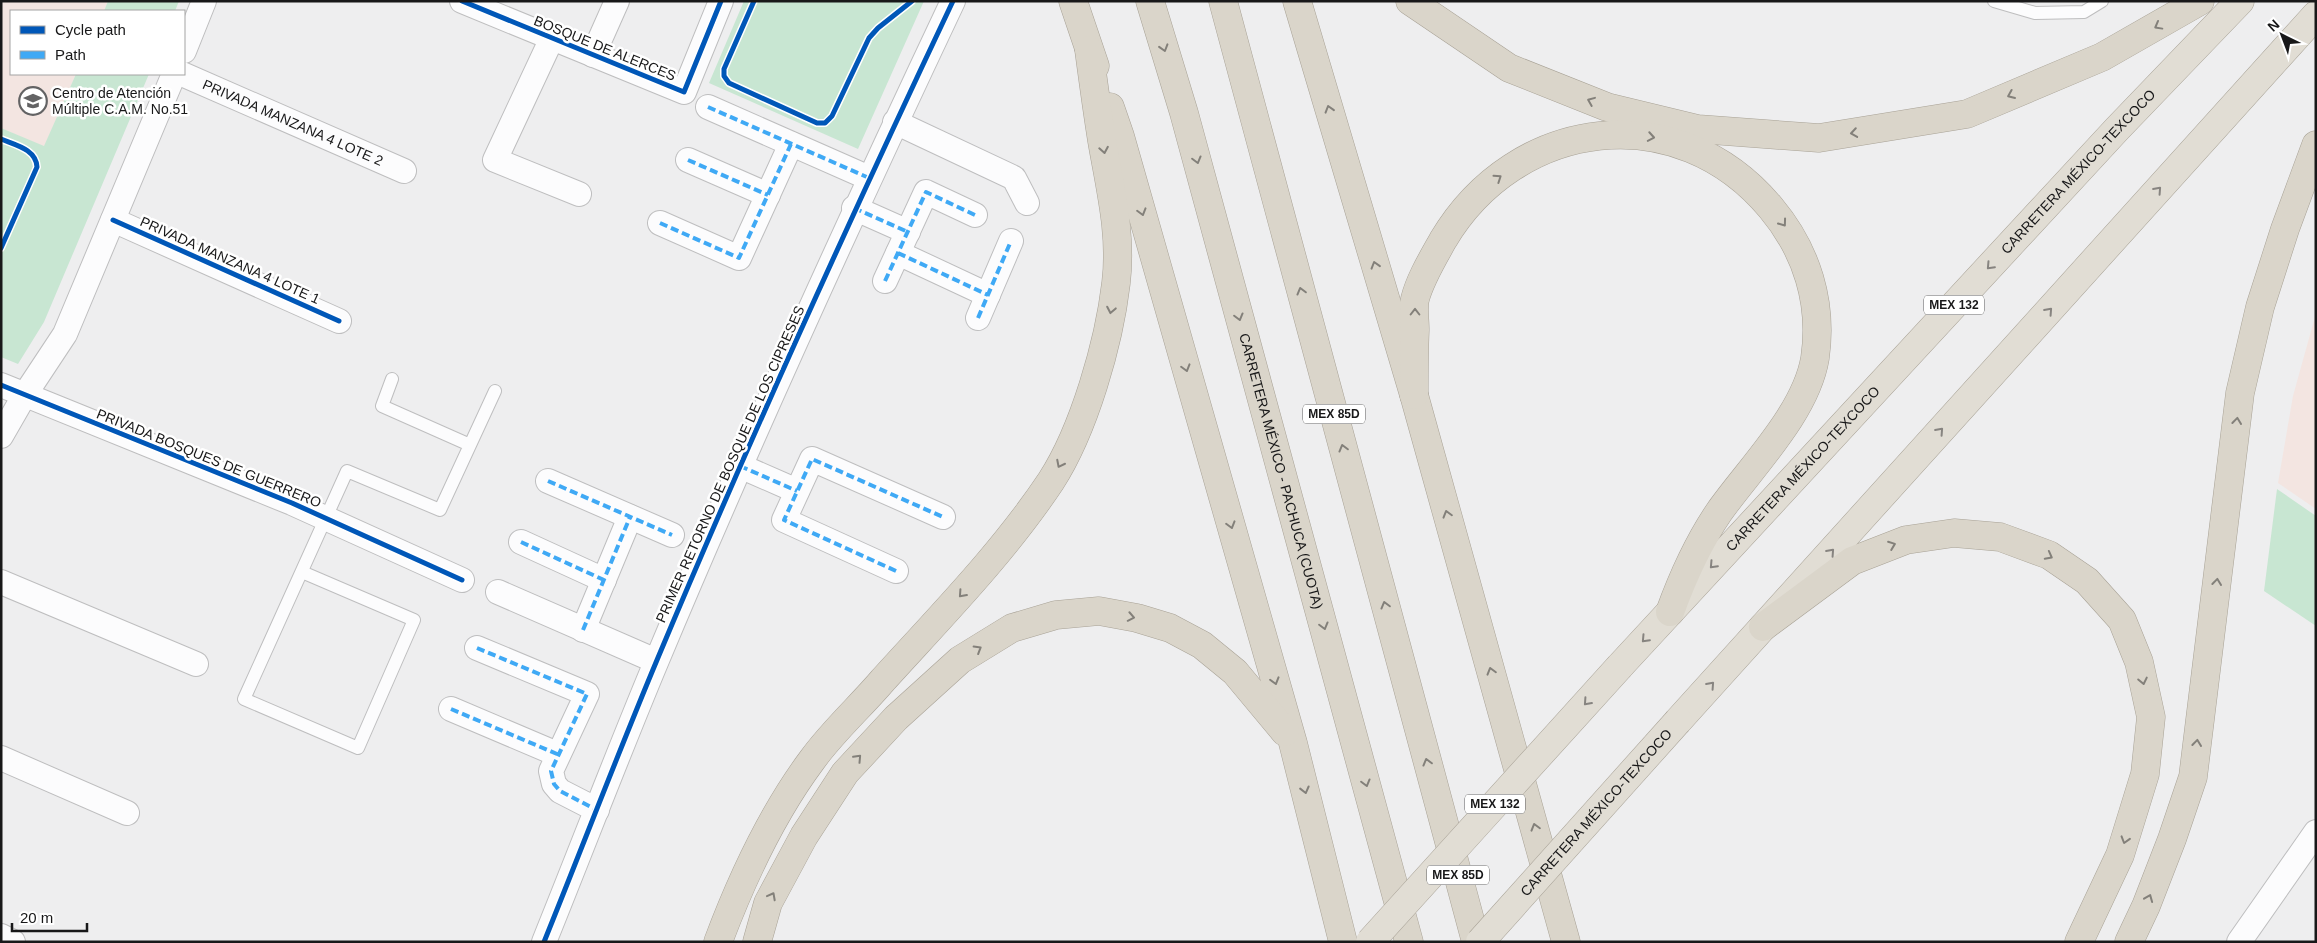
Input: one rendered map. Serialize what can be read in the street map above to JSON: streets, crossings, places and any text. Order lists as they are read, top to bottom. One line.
{"streets":{"highway":["CARRETERA MÉXICO-TEXCOCO","MEX 132","MEX 85D","CARRETERA MÉXICO - PACHUCA (CUOTA)"],"street":["BOSQUE DE ALERCES","PRIVADA MANZANA 4 LOTE 2","PRIVADA MANZANA 4 LOTE 1","PRIVADA BOSQUES DE GUERRERO","PRIMER RETORNO DE BOSQUE DE LOS CIPRESES"]},"places":{"school or university":["Centro de Atención Múltiple C.A.M. No.51"]},"legend":["Cycle path","Path"],"scale_bar":"20 m","north":"top left"}
